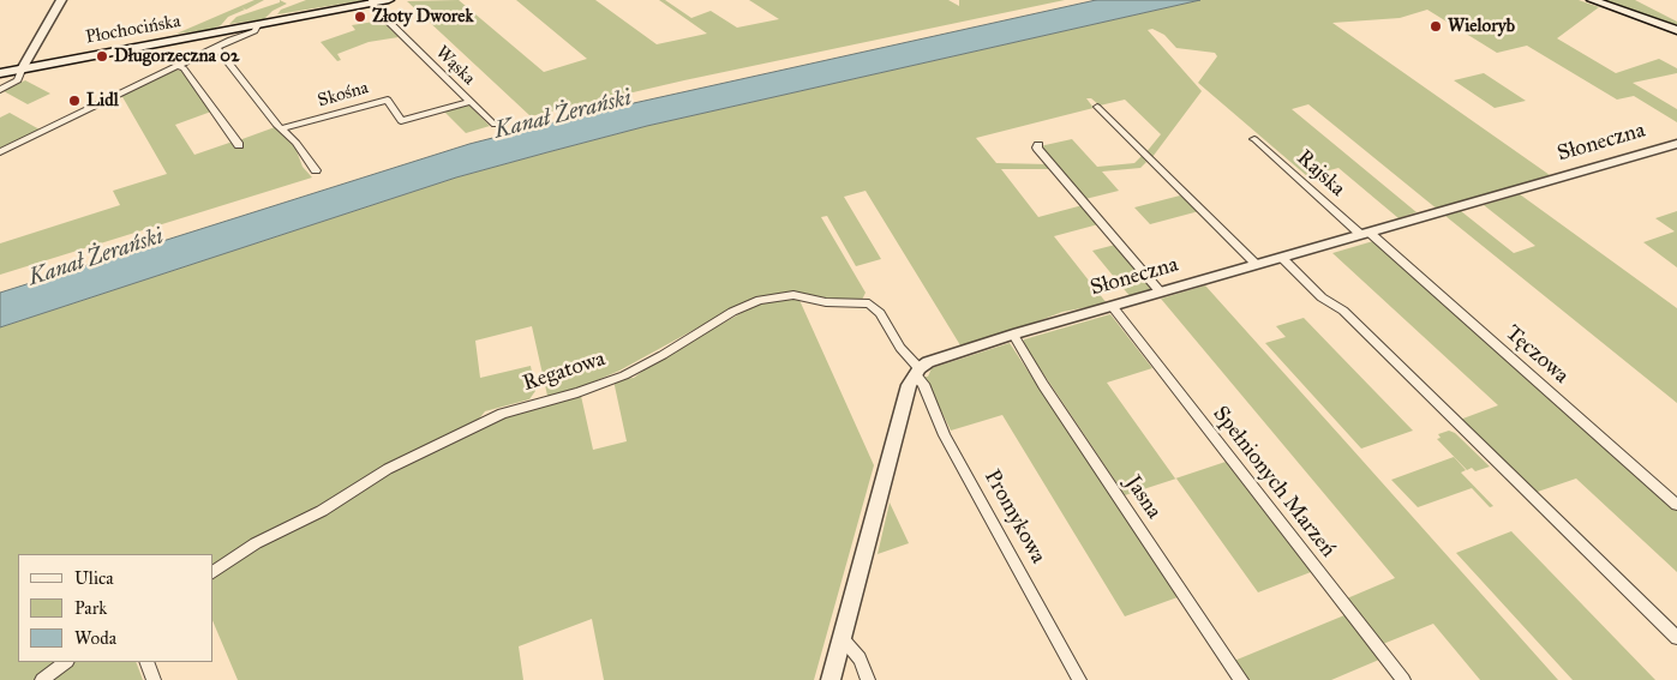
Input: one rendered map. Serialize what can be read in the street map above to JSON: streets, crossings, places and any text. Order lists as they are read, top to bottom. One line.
{"streets":{"main road":["Płochocińska"],"street":["Wąska","Skośna","Słoneczna","Rajska","Tęczowa","Regatowa","Spełnionych Marzeń","Jasna","Promykowa"]},"crossings":[["Płochocińska","Wąska"],["Wąska","Skośna"],["Słoneczna","Rajska"],["Słoneczna","Tęczowa"],["Słoneczna","Regatowa"],["Słoneczna","Spełnionych Marzeń"],["Słoneczna","Jasna"],["Słoneczna","Promykowa"],["Rajska","Tęczowa"],["Regatowa","Promykowa"]],"water":["Kanał Żerański"],"places":["Złoty Dworek","Wieloryb","Długorzeczna 02","Lidl"],"legend":["Ulica","Park","Woda"]}
